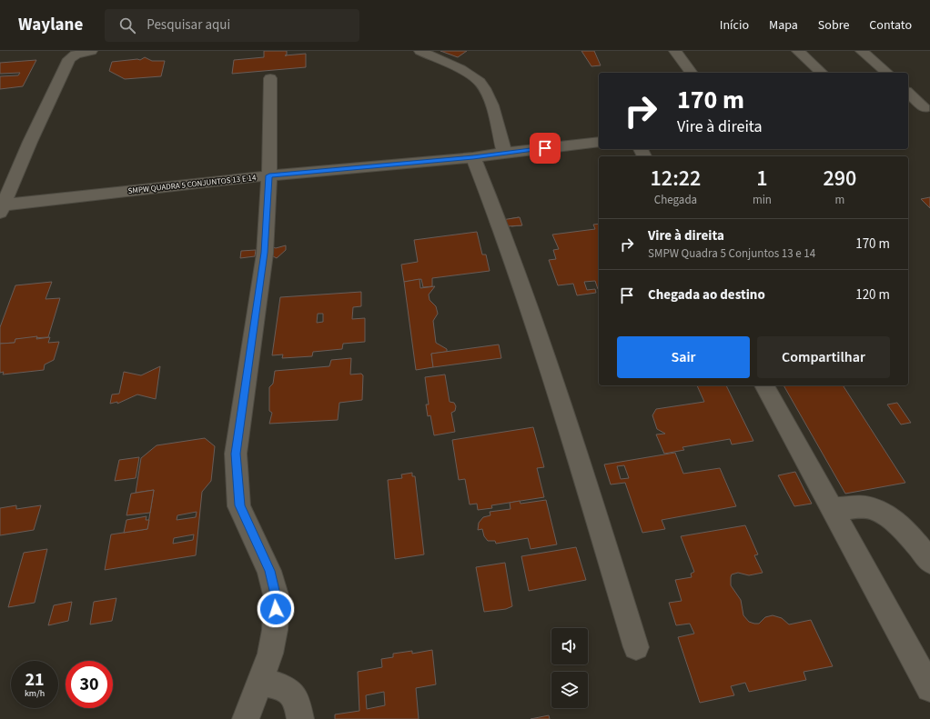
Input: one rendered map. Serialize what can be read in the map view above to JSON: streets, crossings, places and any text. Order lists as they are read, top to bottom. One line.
{"streets":{"street":["SMPW QUADRA 5 CONJUNTOS 13 E 14"]},"page":{"header":"Waylane","search":"Pesquisar aqui","nav":["Início","Mapa","Sobre","Contato"],"turn":["170 m","Vire à direita"],"eta":["12:22","Chegada","1","min","290","m"],"list":[{"name":"Vire à direita","note":"SMPW Quadra 5 Conjuntos 13 e 14","value":"170 m"},{"name":"Chegada ao destino","value":"120 m"}],"buttons":["Sair","Compartilhar"],"speed":"21 km/h","limit":"30"}}
